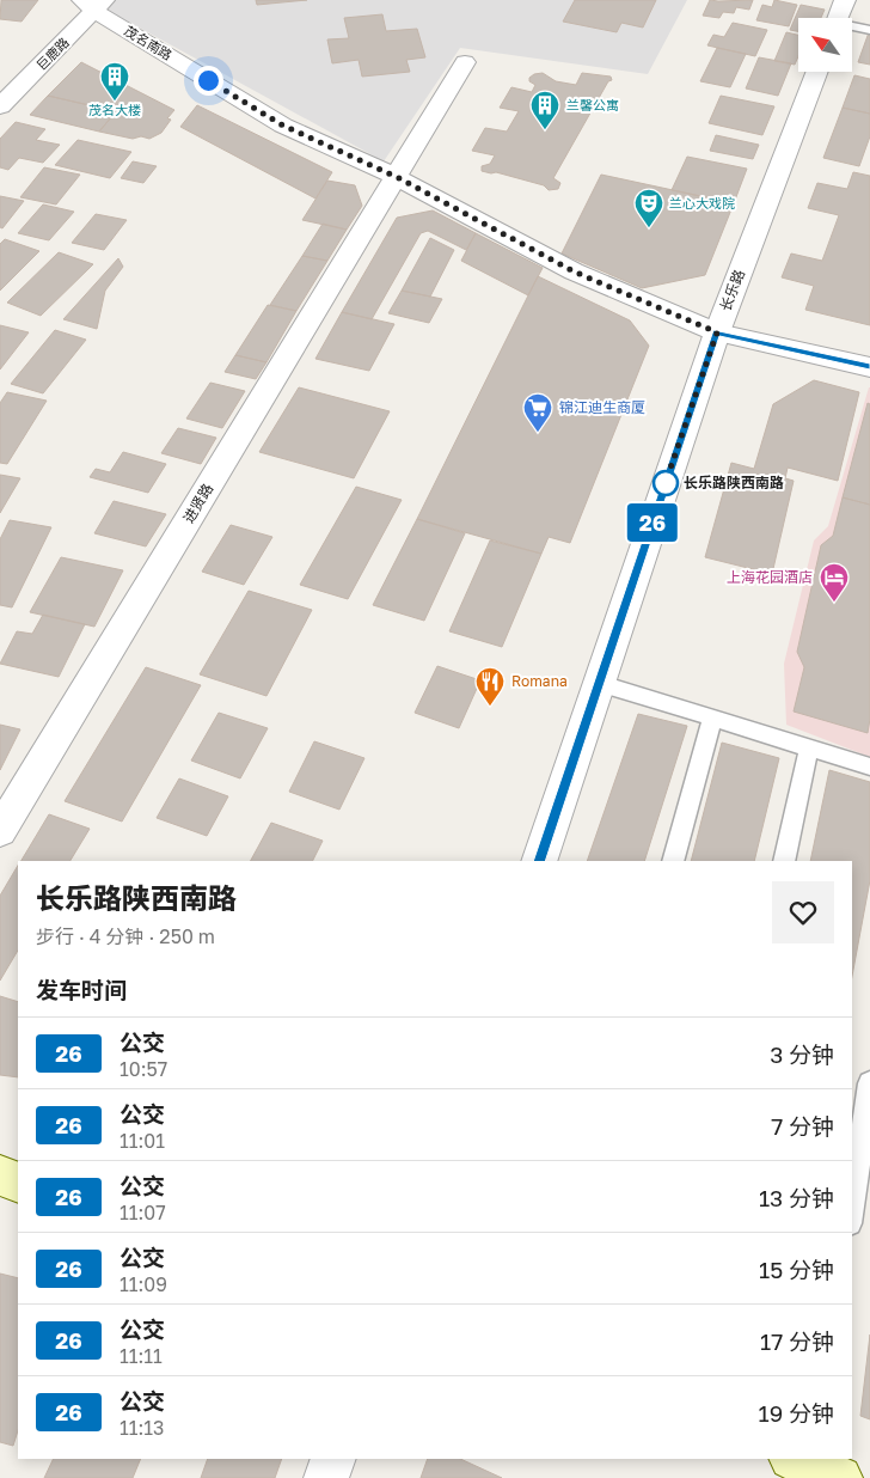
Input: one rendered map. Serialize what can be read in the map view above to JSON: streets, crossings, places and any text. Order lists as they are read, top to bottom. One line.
{"streets":{"street":["茂名南路","巨鹿路","长乐路","进贤路"]},"crossings":[["茂名南路","巨鹿路"],["茂名南路","长乐路"],["茂名南路","进贤路"]],"places":{"building":["茂名大楼","兰馨公寓"],"theatre":["兰心大戏院"],"supermarket":["锦江迪生商厦"],"other":["长乐路陕西南路"],"hotel":["上海花园酒店"],"restaurant":["Romana"]},"lines":["bus line 26"],"north":"top left","page":{"on_map":"26","heading":[["长乐路陕西南路","步行 · 4 分钟 · 250 m"],"发车时间"],"list":[{"mark":"26","name":"公交","note":"10:57","value":"3 分钟"},{"mark":"26","name":"公交","note":"11:01","value":"7 分钟"},{"mark":"26","name":"公交","note":"11:07","value":"13 分钟"},{"mark":"26","name":"公交","note":"11:09","value":"15 分钟"},{"mark":"26","name":"公交","note":"11:11","value":"17 分钟"},{"mark":"26","name":"公交","note":"11:13","value":"19 分钟"}]}}
